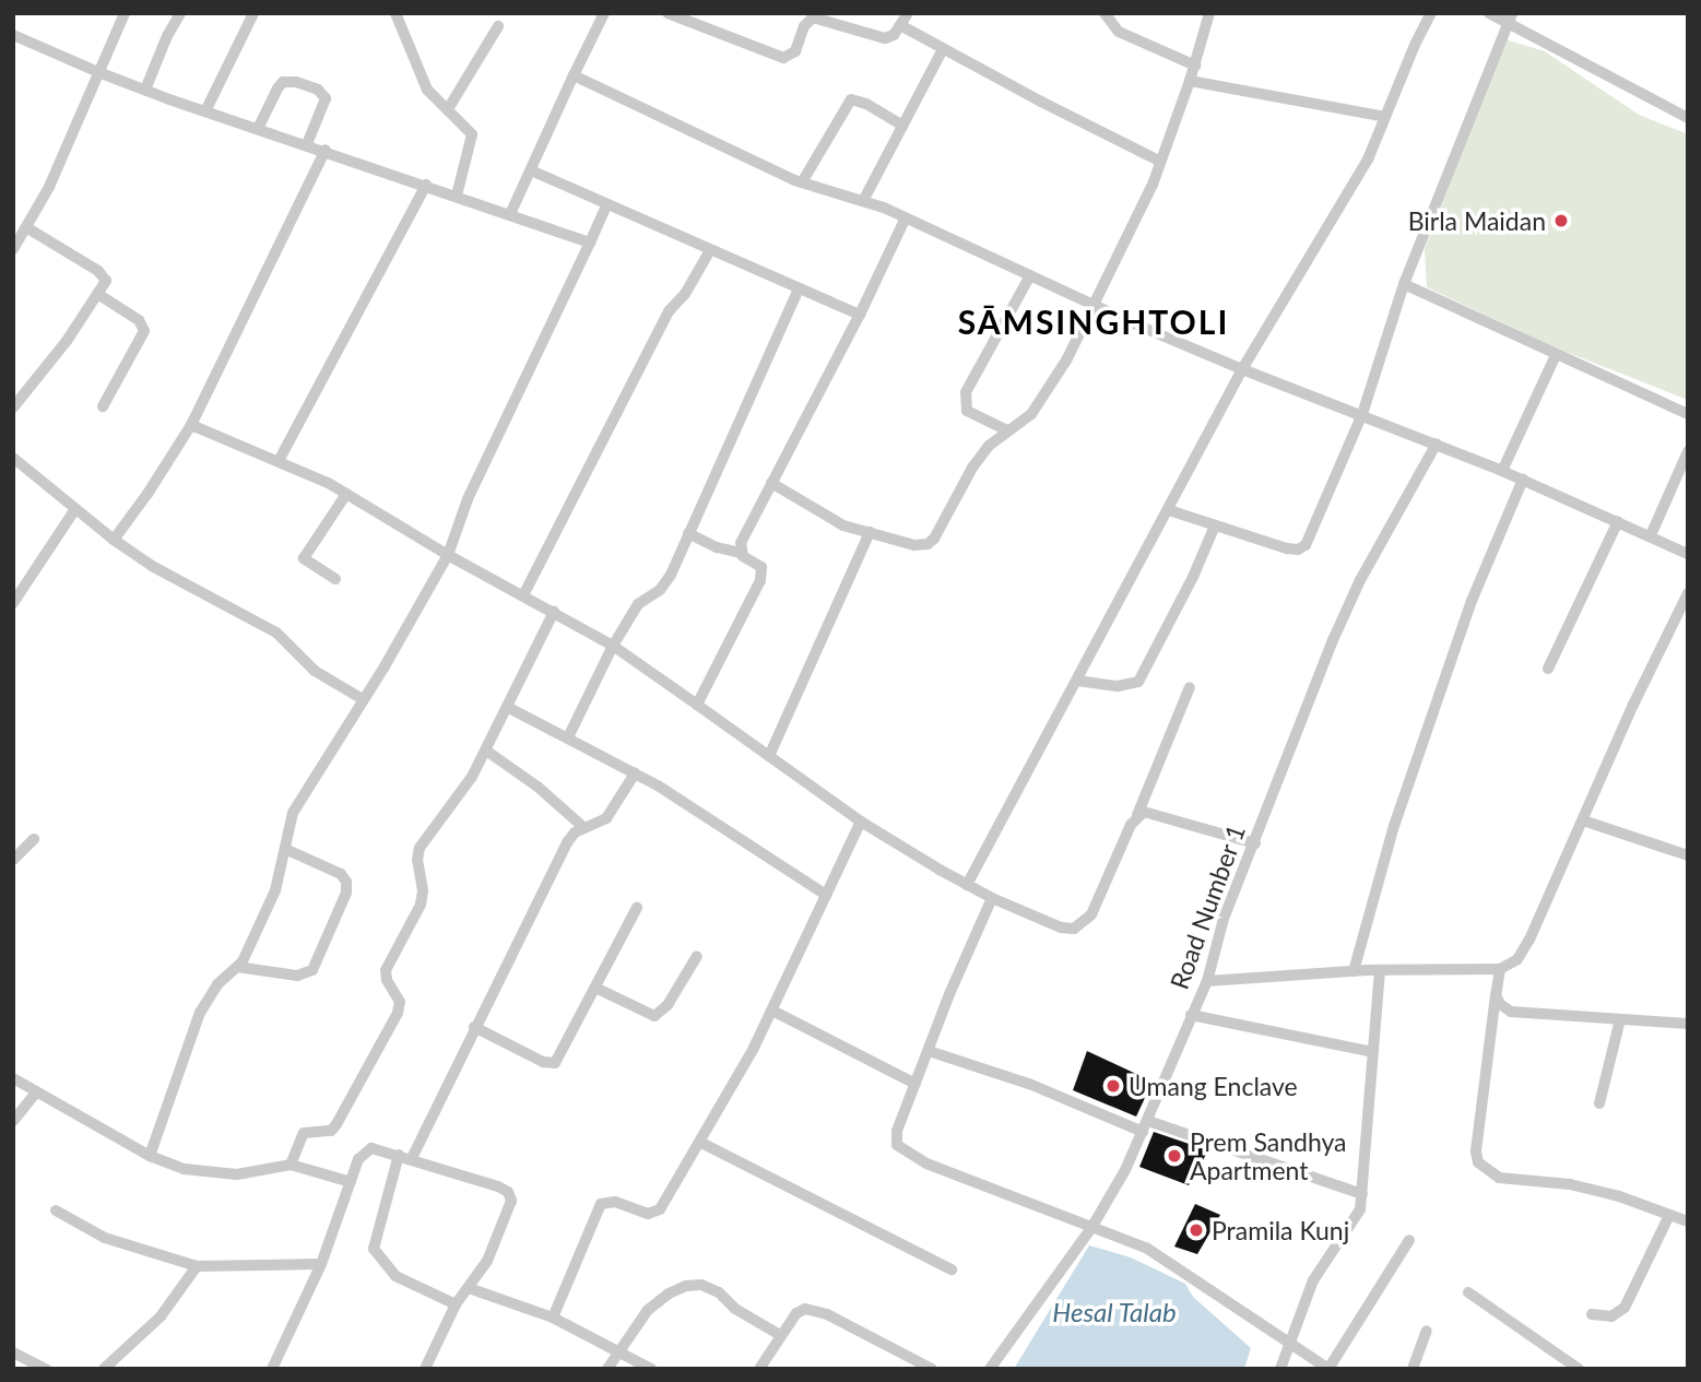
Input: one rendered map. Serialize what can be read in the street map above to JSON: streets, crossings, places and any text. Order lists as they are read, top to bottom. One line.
{"streets":{"street":["Road Number 1"]},"districts":["SĀMSINGHTOLI"],"water":["Hesal Talab"],"places":["Birla Maidan","Umang Enclave","Prem Sandhya Apartment","Pramila Kunj"]}
